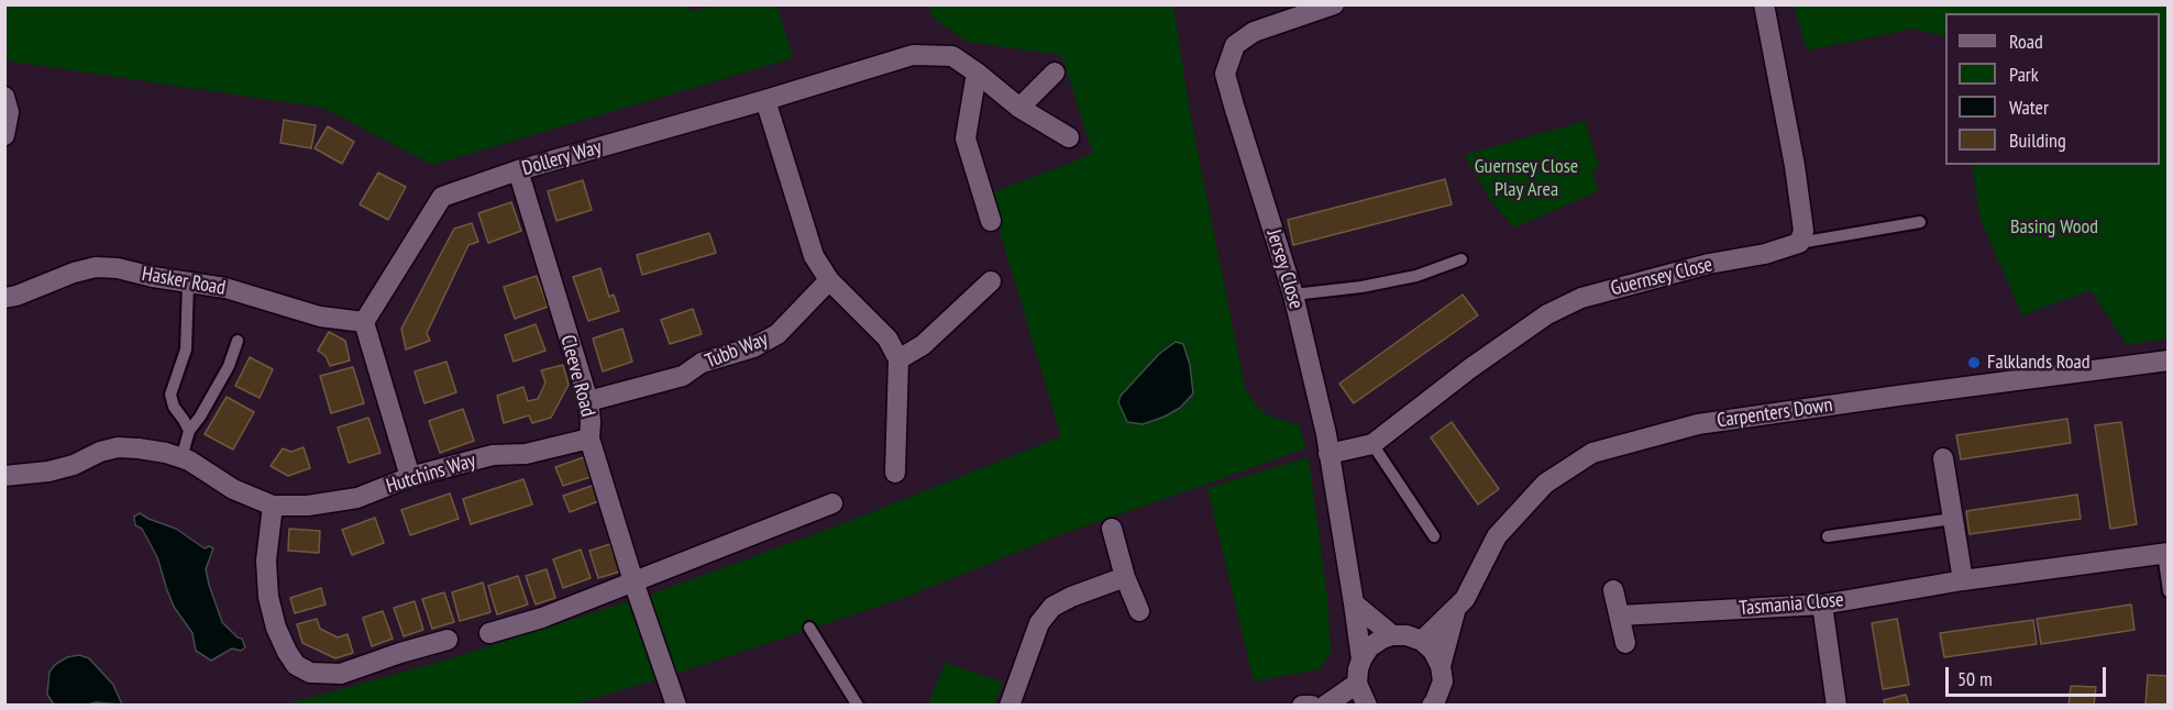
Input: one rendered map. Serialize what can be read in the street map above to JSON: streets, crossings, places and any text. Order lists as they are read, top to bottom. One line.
{"streets":{"street":["Dollery Way","Jersey Close","Guernsey Close","Hasker Road","Tubb Way","Cleeve Road","Carpenters Down","Hutchins Way","Tasmania Close"]},"crossings":[["Dollery Way","Hasker Road"],["Dollery Way","Cleeve Road"],["Jersey Close","Guernsey Close"],["Tubb Way","Cleeve Road"],["Cleeve Road","Hutchins Way"]],"parks":["Guernsey Close Play Area","Basing Wood"],"places":["Falklands Road"],"legend":["Road","Park","Water","Building"],"scale_bar":"50 m"}
